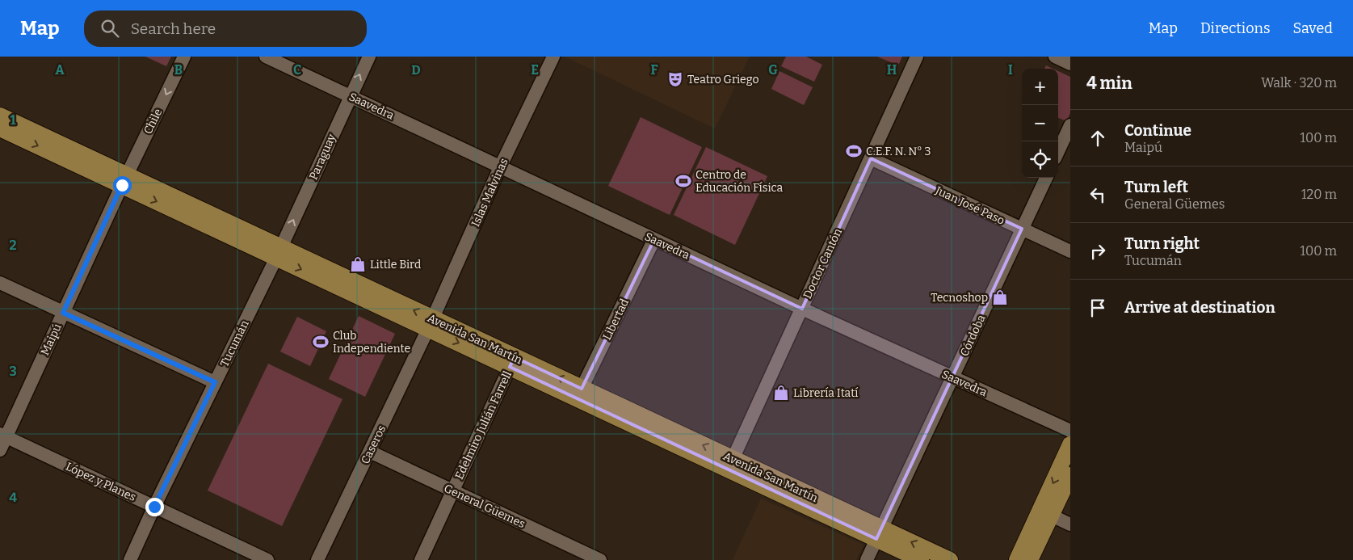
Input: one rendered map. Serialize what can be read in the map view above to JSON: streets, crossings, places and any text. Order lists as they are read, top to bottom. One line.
{"streets":{"main road":["Avenida San Martín"],"street":["Saavedra","Chile","Paraguay","Islas Malvinas","Juan José Paso","Doctor Cantón","Libertad","Córdoba","Maipú","Tucumán","Edelmiro Julián Farrell","Caseros","López y Planes","General Güemes"]},"crossings":[["Saavedra","Paraguay"],["Saavedra","Islas Malvinas"],["Saavedra","Doctor Cantón"],["Saavedra","Libertad"],["Saavedra","Córdoba"],["Chile","Avenida San Martín"],["Chile","Maipú"],["Paraguay","Avenida San Martín"],["Paraguay","Tucumán"],["Islas Malvinas","Avenida San Martín"],["Islas Malvinas","Caseros"],["Juan José Paso","Doctor Cantón"],["Juan José Paso","Córdoba"],["Doctor Cantón","Avenida San Martín"],["Libertad","Avenida San Martín"],["Córdoba","Avenida San Martín"],["Avenida San Martín","Maipú"],["Avenida San Martín","Tucumán"],["Avenida San Martín","Edelmiro Julián Farrell"],["Avenida San Martín","Caseros"],["Maipú","López y Planes"],["Tucumán","López y Planes"],["Edelmiro Julián Farrell","General Güemes"],["Caseros","General Güemes"]],"one_way":["Chile","Paraguay"],"places":{"theatre":["Teatro Griego"],"sports":["C.E.F. N. N° 3","Centro de Educación Física","Club Independiente"],"shop":["Little Bird","Tecnoshop","Librería Itatí"]},"page":{"header":"Map","search":"Search here","nav":["Map","Directions","Saved"],"heading":["4 min","Walk · 320 m"],"map_buttons":["+","−"],"list":[["Continue","Maipú","100 m"],["Turn left","General Güemes","120 m"],["Turn right","Tucumán","100 m"],"Arrive at destination"]},"grid":{"columns":["A","B","C","D","E","F","G","H","I"],"rows":["1","2","3","4"]}}
